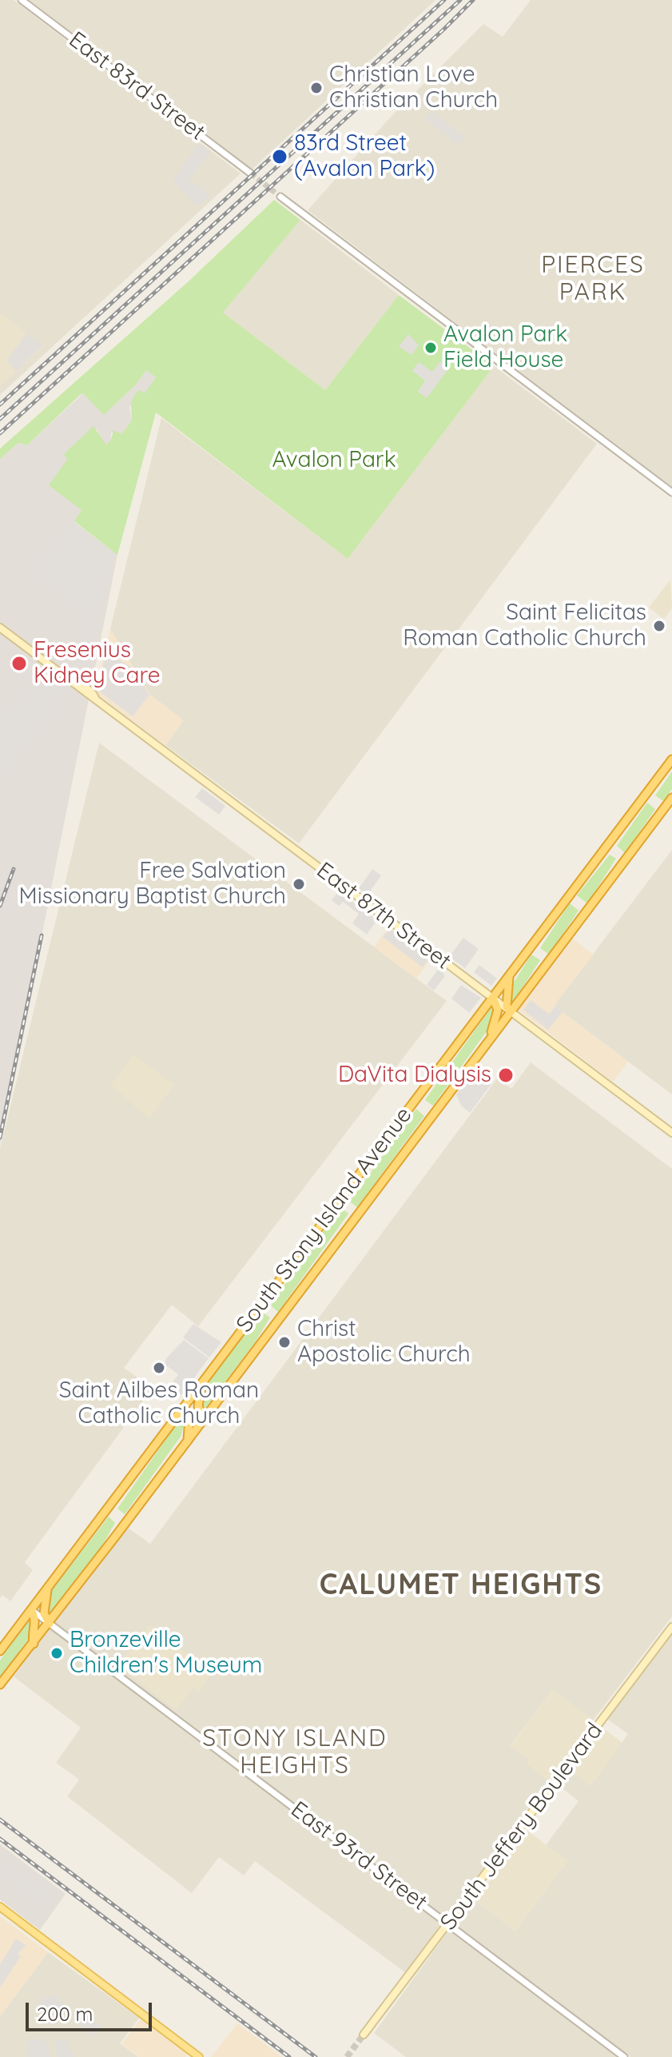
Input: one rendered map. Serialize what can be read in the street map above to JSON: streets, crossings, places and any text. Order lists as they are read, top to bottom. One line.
{"streets":{"highway":["South Stony Island Avenue"],"main road":["East 87th Street","South Jeffery Boulevard"],"street":["East 83rd Street","East 93rd Street"]},"crossings":[["East 87th Street","South Stony Island Avenue"],["South Stony Island Avenue","East 93rd Street"],["South Jeffery Boulevard","East 93rd Street"]],"districts":["PIERCES PARK","CALUMET HEIGHTS","STONY ISLAND HEIGHTS"],"parks":["Avalon Park"],"places":["Christian Love Christian Church","83rd Street (Avalon Park)","Avalon Park Field House","Saint Felicitas Roman Catholic Church","Fresenius Kidney Care","Free Salvation Missionary Baptist Church","DaVita Dialysis","Christ Apostolic Church","Saint Ailbes Roman Catholic Church","Bronzeville Children's Museum"],"scale_bar":"200 m"}
